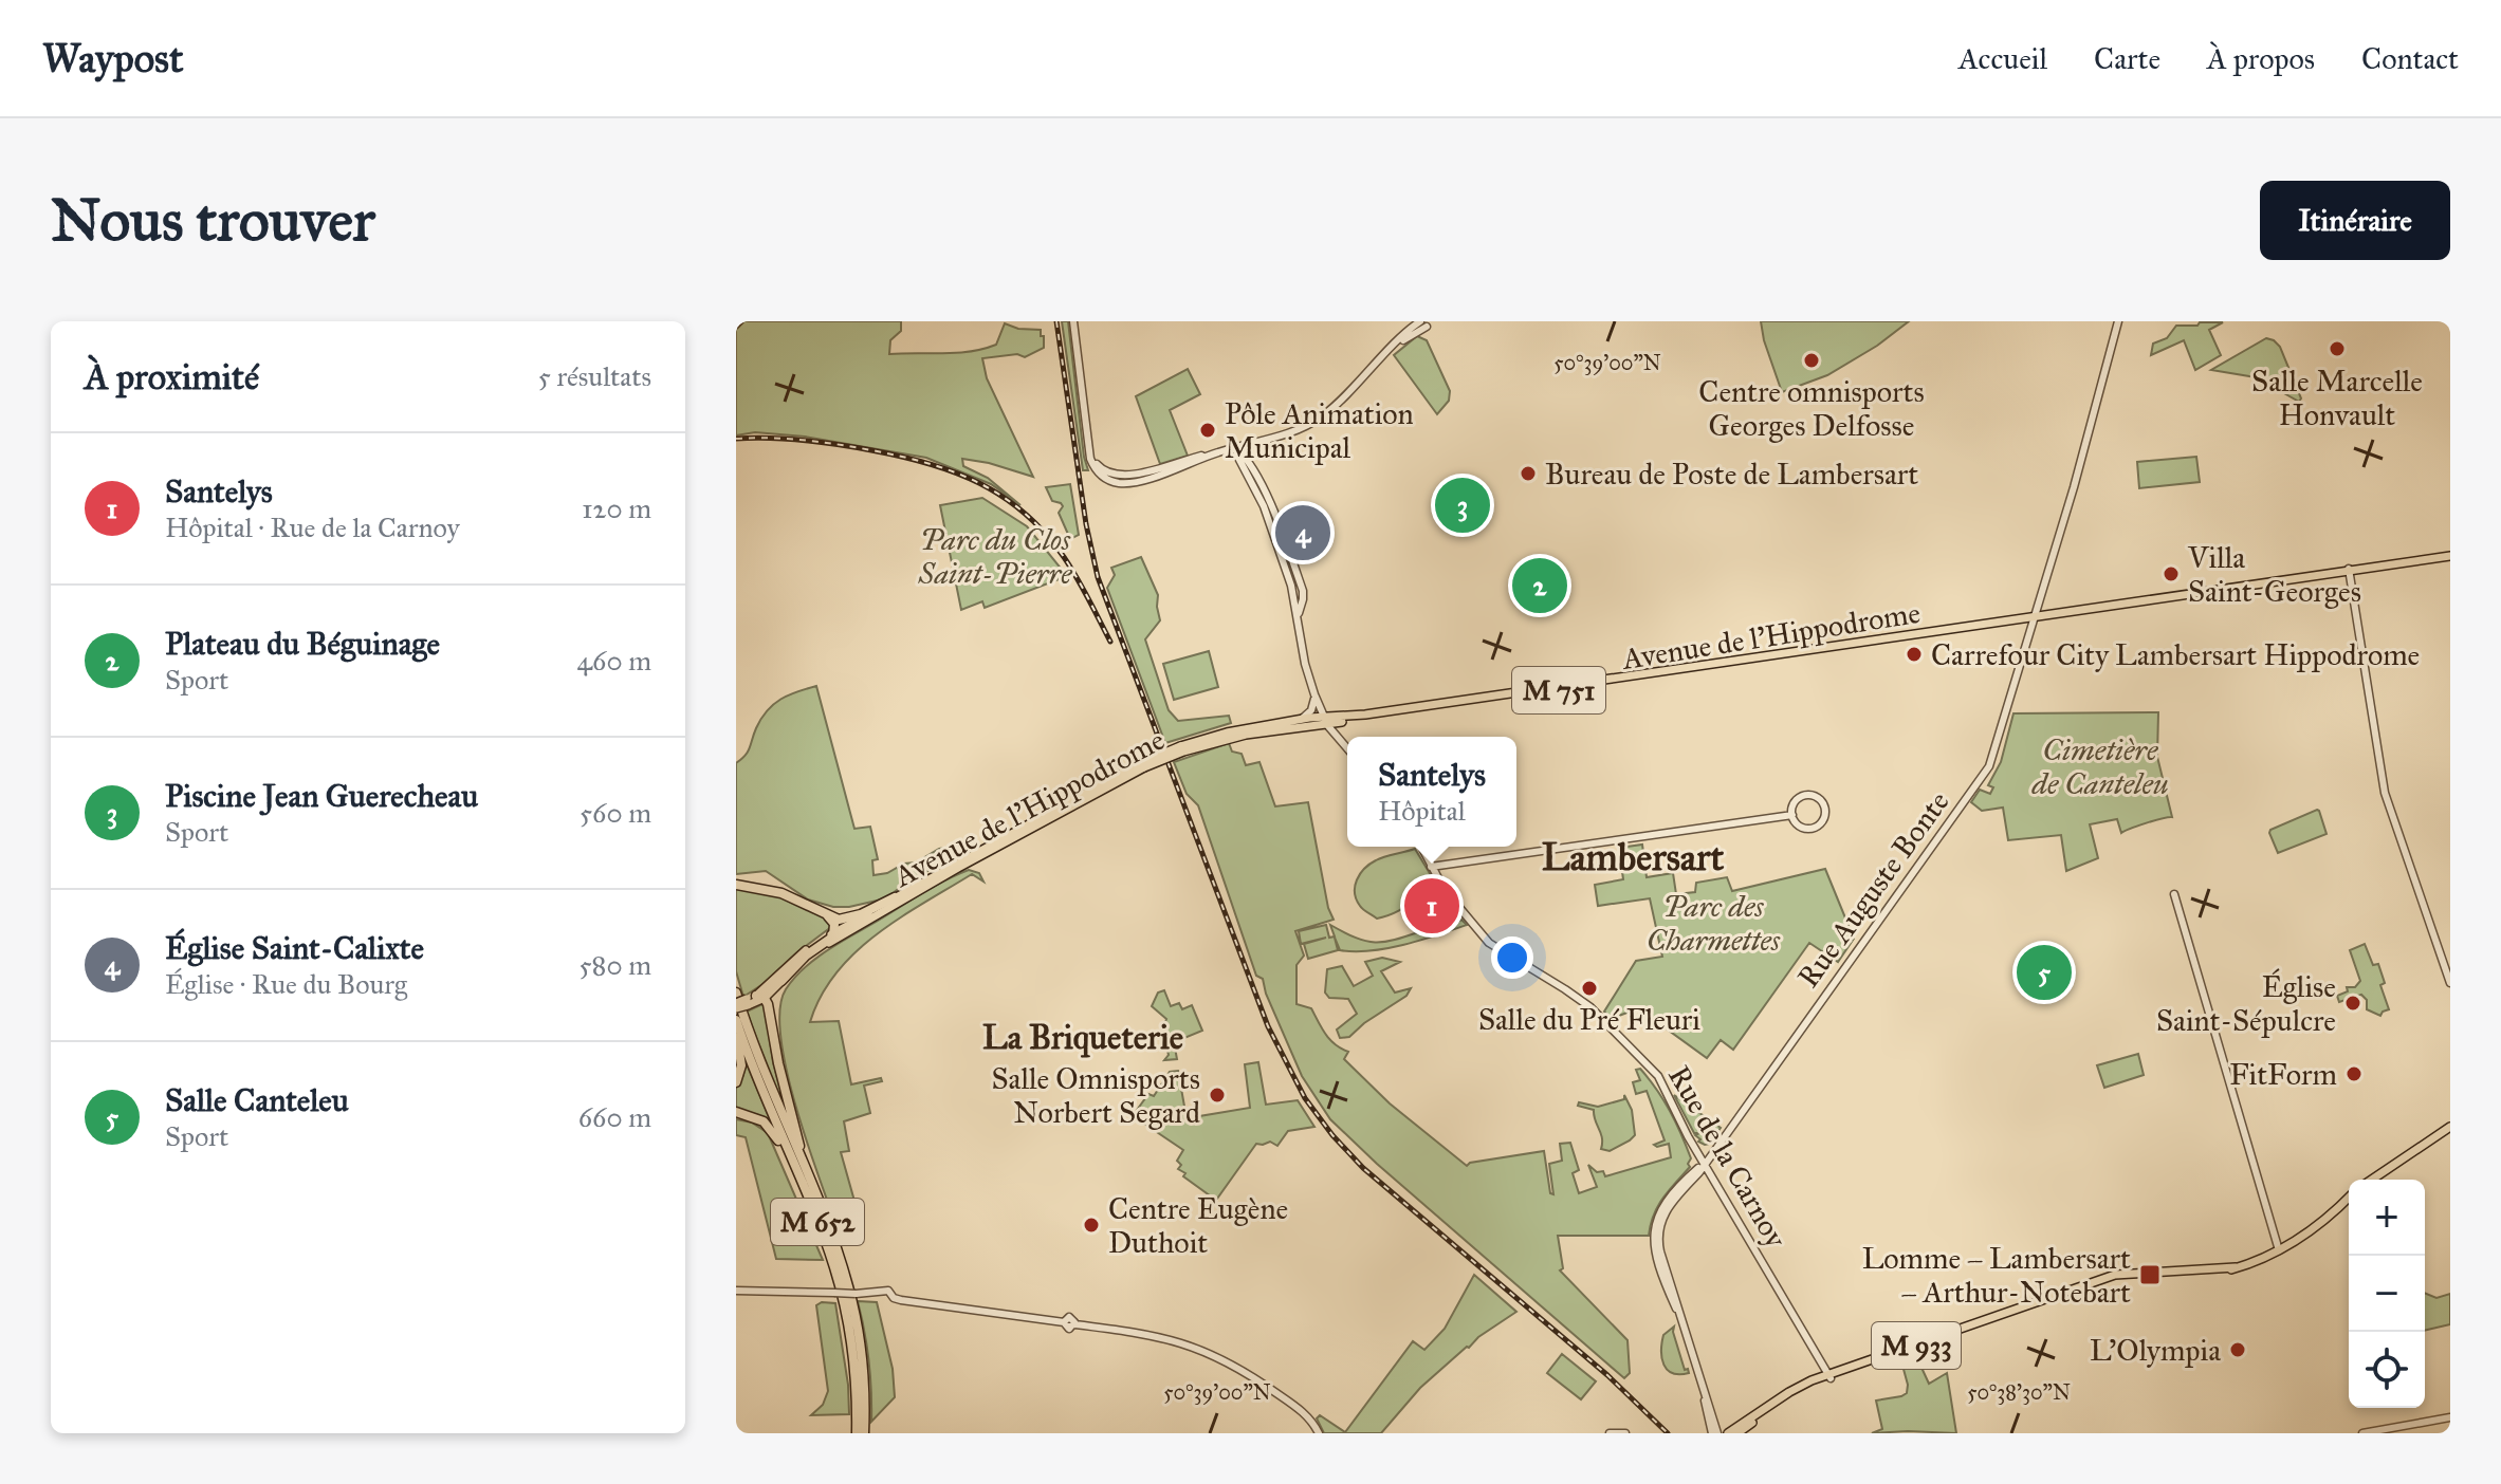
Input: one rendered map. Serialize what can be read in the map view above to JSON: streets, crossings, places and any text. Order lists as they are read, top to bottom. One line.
{"streets":{"highway":["M 652"],"main road":["Avenue de l'Hippodrome","M 751","M 933"],"street":["Rue Auguste Bonte","Rue de la Carnoy"]},"crossings":[["Avenue de l'Hippodrome","Rue Auguste Bonte"],["Rue Auguste Bonte","Rue de la Carnoy"],["Rue de la Carnoy","M 933"]],"districts":["Lambersart","La Briqueterie"],"parks":["Parc du Clos Saint-Pierre","Cimetière de Canteleu","Parc des Charmettes"],"places":{"other":["Salle Marcelle Honvault","Centre omnisports Georges Delfosse","Pôle Animation Municipal","Bureau de Poste de Lambersart","Villa Saint-Georges","Carrefour City Lambersart Hippodrome","Salle du Pré Fleuri","Église Saint-Sépulcre","FitForm","Salle Omnisports Norbert Segard","Centre Eugène Duthoit","L'Olympia"],"transit":["Lomme – Lambersart – Arthur-Notebart"]},"page":{"header":"Waypost","nav":["Accueil","Carte","À propos","Contact"],"buttons":"Itinéraire","title":"Nous trouver","heading":["À proximité","5 résultats"],"list":[{"mark":"1","name":"Santelys","note":"Hôpital · Rue de la Carnoy","value":"120 m"},{"mark":"2","name":"Plateau du Béguinage","note":"Sport","value":"460 m"},{"mark":"3","name":"Piscine Jean Guerecheau","note":"Sport","value":"560 m"},{"mark":"4","name":"Église Saint-Calixte","note":"Église · Rue du Bourg","value":"580 m"},{"mark":"5","name":"Salle Canteleu","note":"Sport","value":"660 m"}],"pins":["3","4","2","1","5"],"popup":["Santelys","Hôpital"],"map_buttons":["+","−"]},"coordinates":["50°39'00\"N","50°38'30\"N"]}
